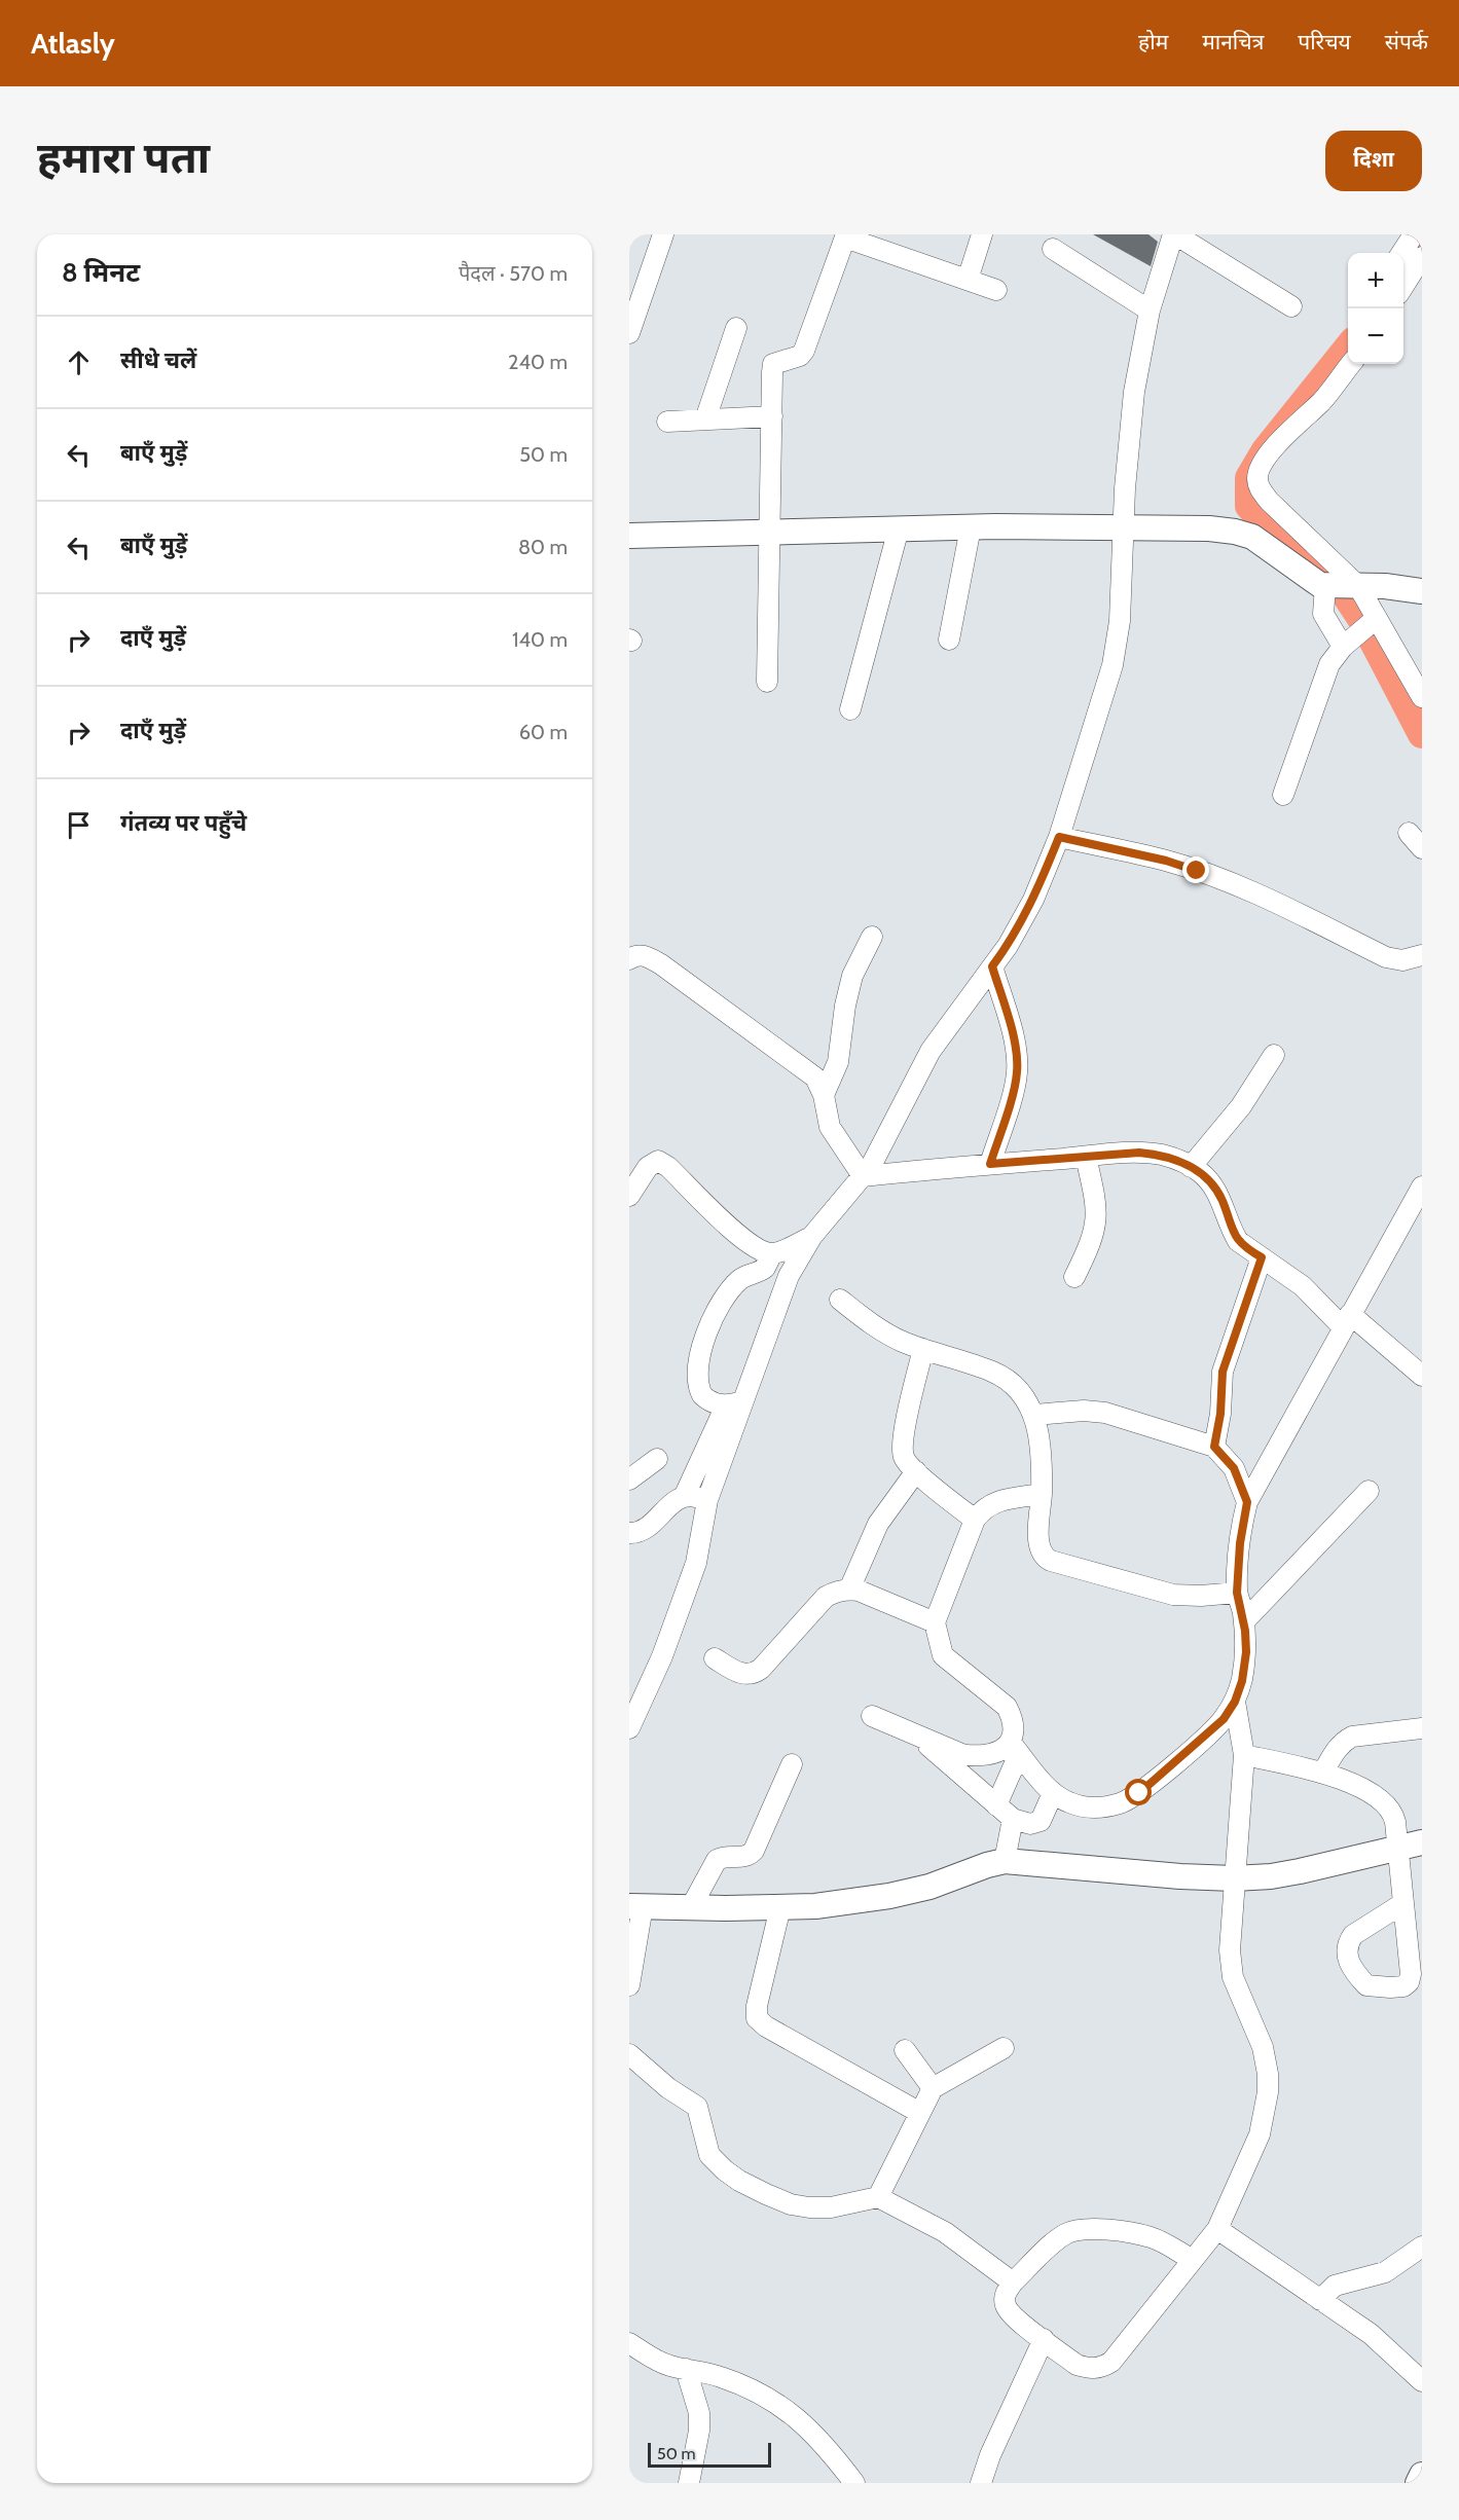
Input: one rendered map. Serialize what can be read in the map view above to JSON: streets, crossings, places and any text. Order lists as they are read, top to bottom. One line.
{"scale_bar":"50 m","page":{"header":"Atlasly","nav":["होम","मानचित्र","परिचय","संपर्क"],"title":"हमारा पता","buttons":"दिशा","heading":["8 मिनट","पैदल · 570 m"],"map_buttons":["+","−"],"list":[["सीधे चलें","240 m"],["बाएँ मुड़ें","50 m"],["बाएँ मुड़ें","80 m"],["दाएँ मुड़ें","140 m"],["दाएँ मुड़ें","60 m"],"गंतव्य पर पहुँचे"],"scale":"50 m"}}
